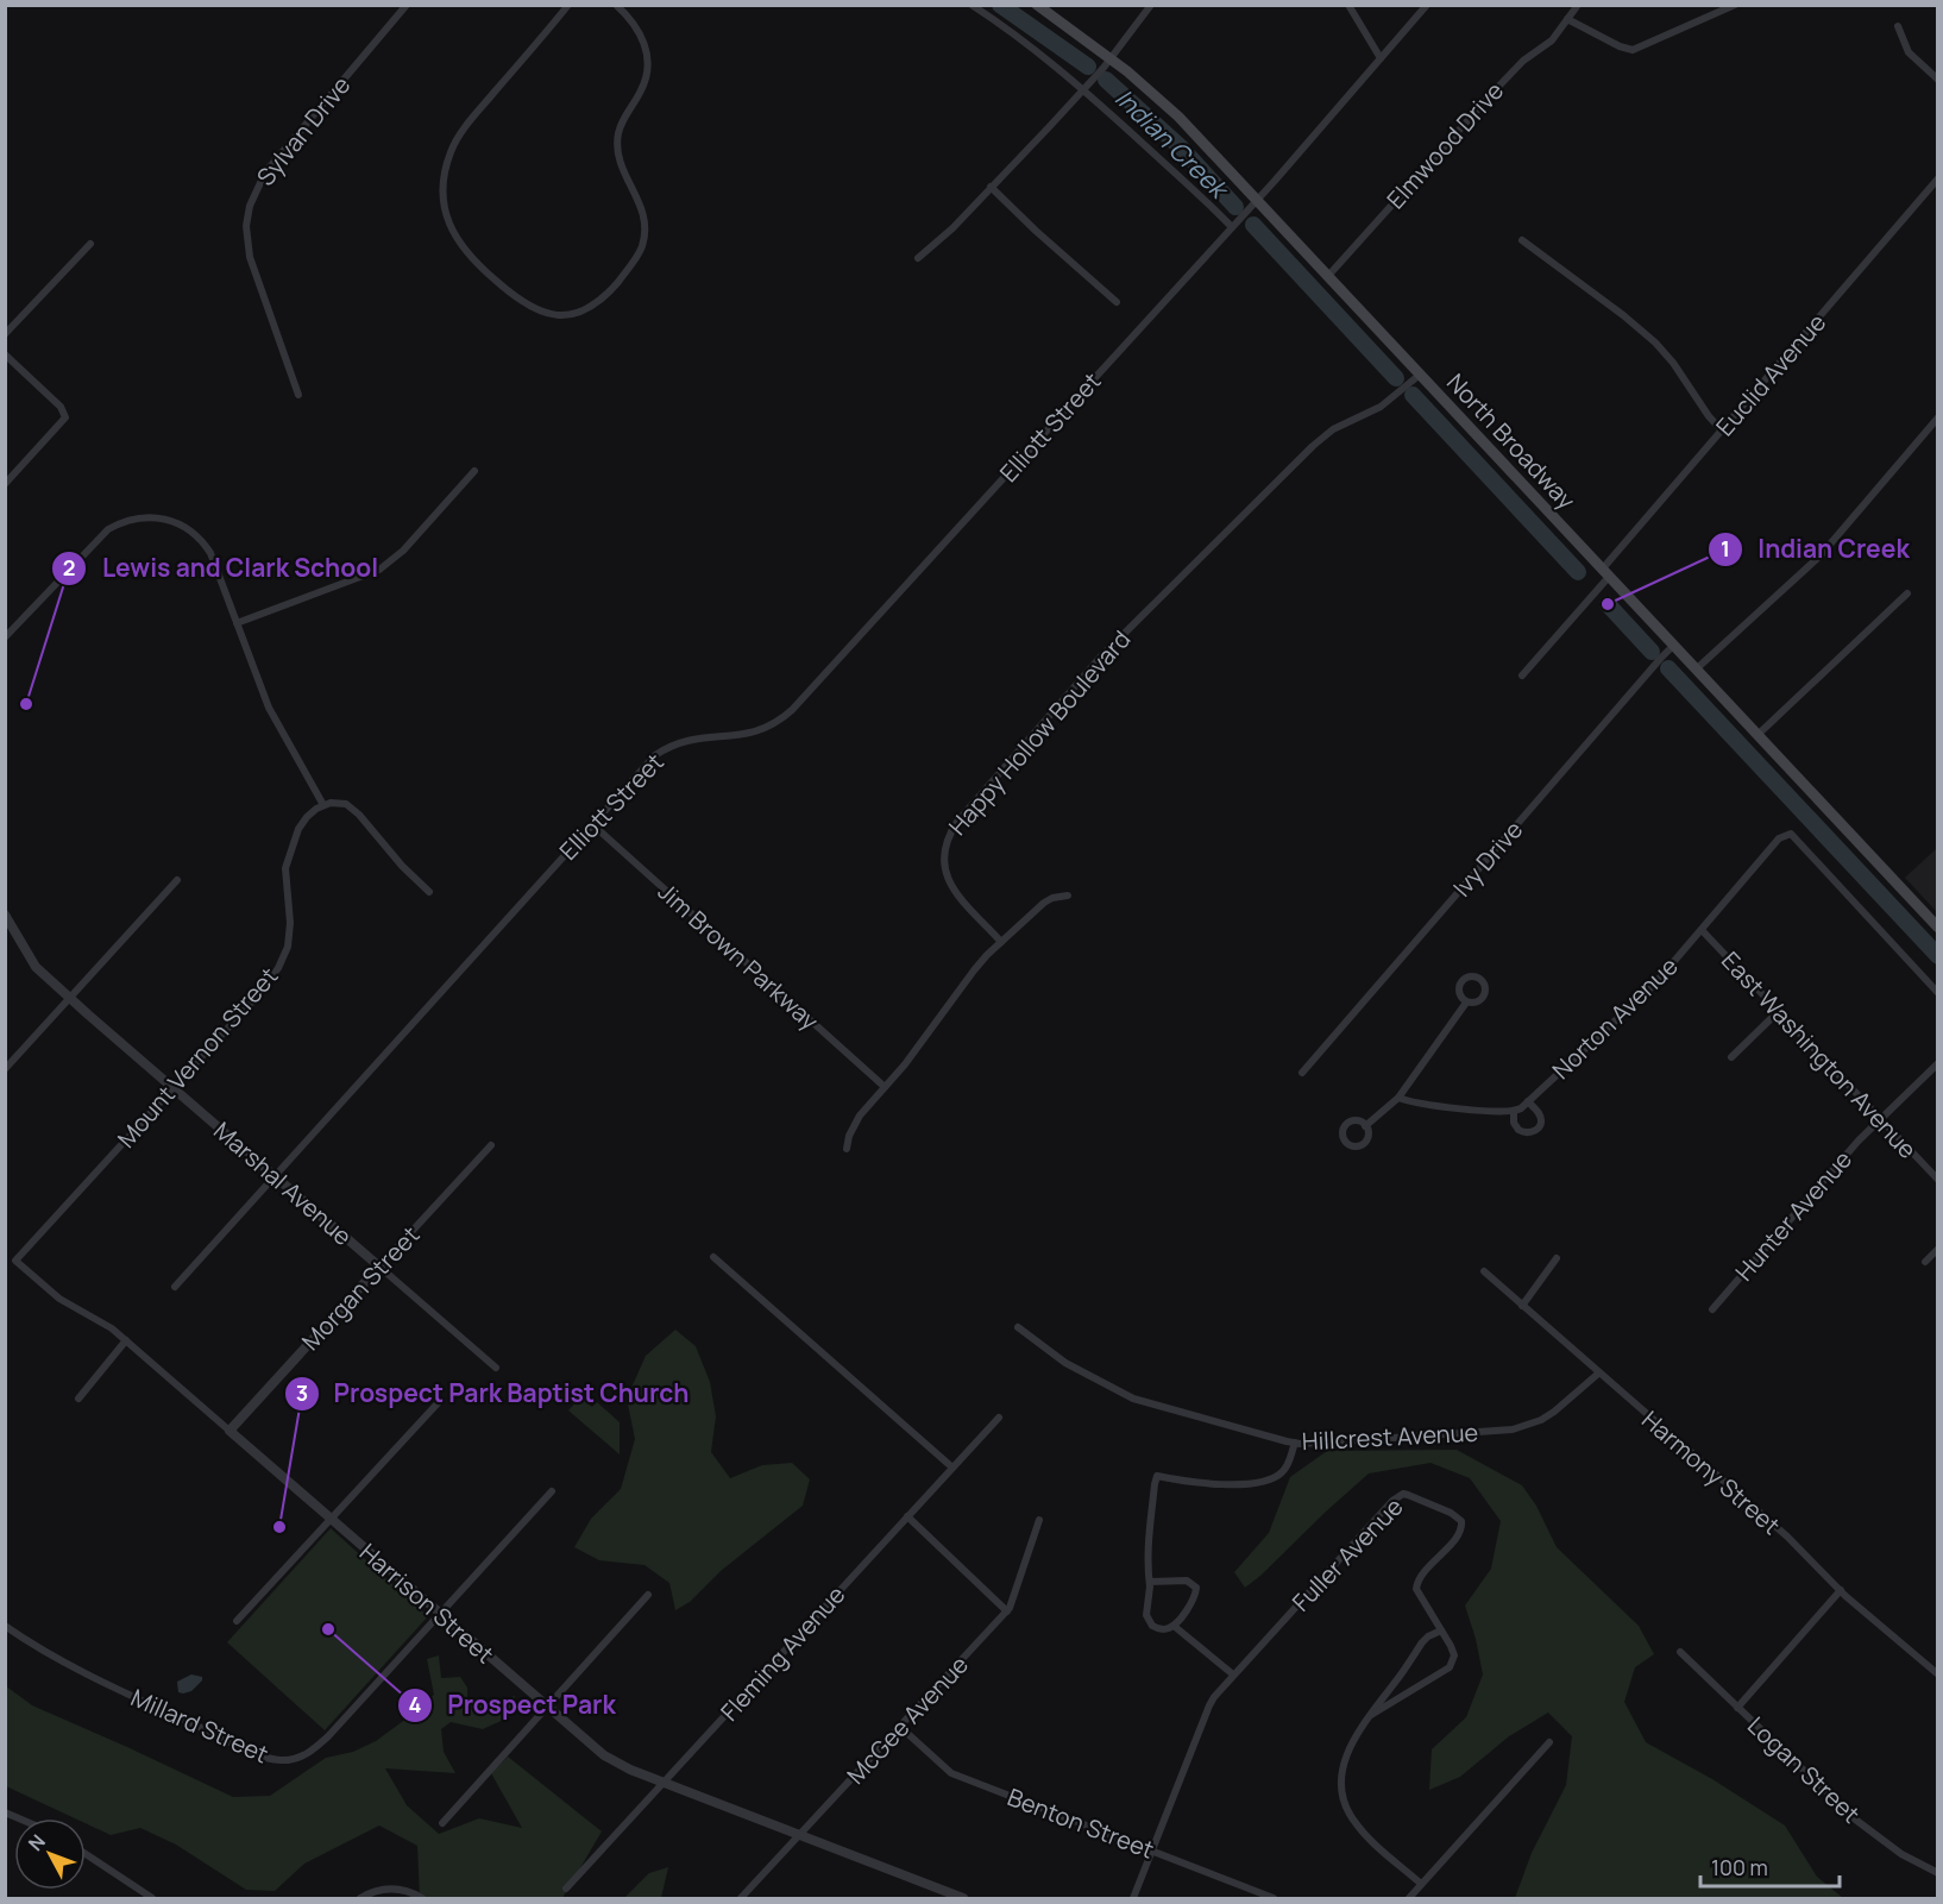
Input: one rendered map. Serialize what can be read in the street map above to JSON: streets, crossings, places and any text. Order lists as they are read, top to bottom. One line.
{"streets":{"main road":["North Broadway"],"street":["Sylvan Drive","Elmwood Drive","Euclid Avenue","Elliott Street","Happy Hollow Boulevard","Ivy Drive","Jim Brown Parkway","Norton Avenue","East Washington Avenue","Mount Vernon Street","Marshal Avenue","Hunter Avenue","Morgan Street","Hillcrest Avenue","Harmony Street","Fuller Avenue","Harrison Street","Fleming Avenue","McGee Avenue","Millard Street","Logan Street","Benton Street"]},"crossings":[["Elmwood Drive","North Broadway"],["Euclid Avenue","North Broadway"],["Elliott Street","North Broadway"],["Elliott Street","Jim Brown Parkway"],["Elliott Street","Marshal Avenue"],["North Broadway","Happy Hollow Boulevard"],["North Broadway","Ivy Drive"],["Norton Avenue","East Washington Avenue"],["East Washington Avenue","Hunter Avenue"],["Mount Vernon Street","Marshal Avenue"],["Mount Vernon Street","Harrison Street"],["Marshal Avenue","Morgan Street"],["Morgan Street","Harrison Street"],["Hillcrest Avenue","Harmony Street"],["Fuller Avenue","Benton Street"],["Harrison Street","Fleming Avenue"],["Harrison Street","McGee Avenue"],["Harrison Street","Millard Street"],["McGee Avenue","Benton Street"]],"water":["Indian Creek"],"places":["Indian Creek","Lewis and Clark School","Prospect Park Baptist Church","Prospect Park"],"scale_bar":"100 m","north":"top left"}
